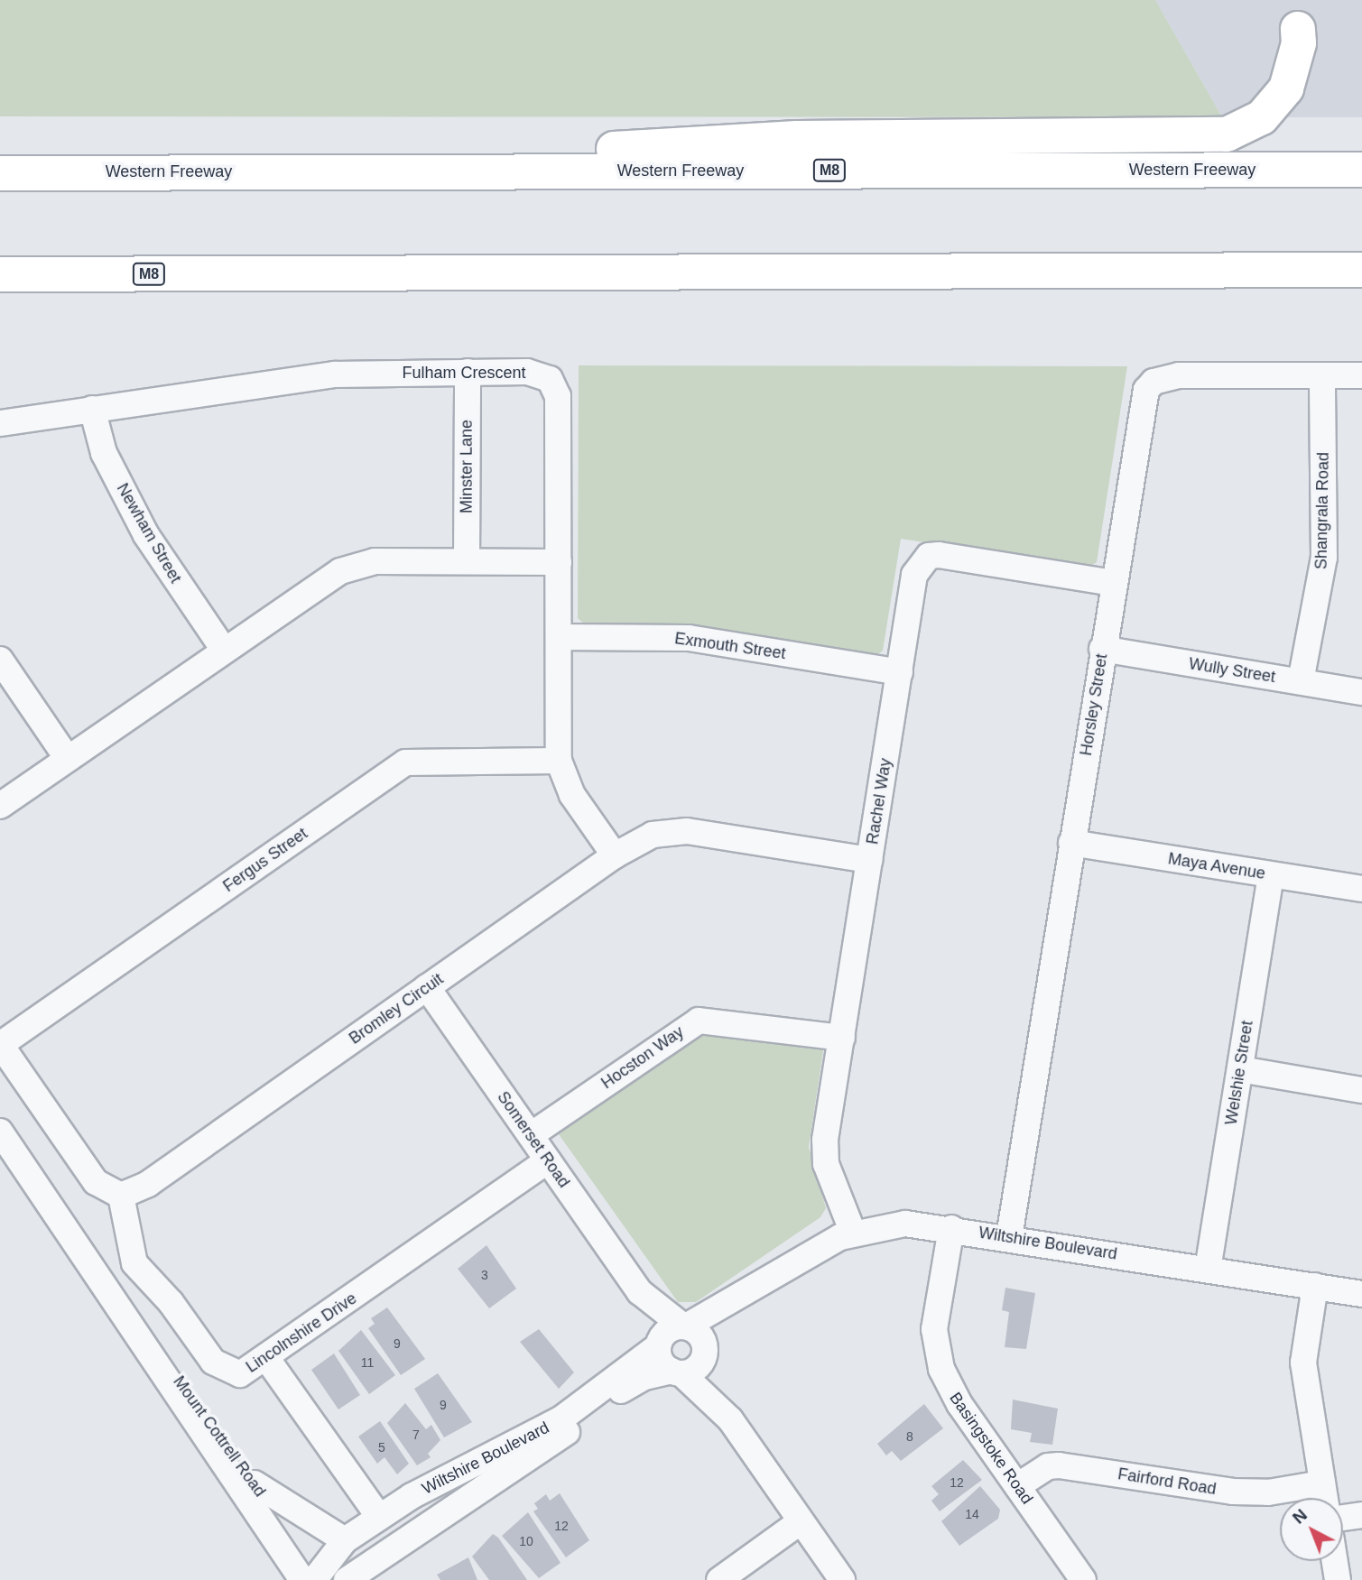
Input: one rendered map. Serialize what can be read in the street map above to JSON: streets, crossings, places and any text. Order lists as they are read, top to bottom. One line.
{"streets":{"highway":["Western Freeway","M8"],"street":["Fulham Crescent","Minster Lane","Shangrala Road","Newham Street","Exmouth Street","Wully Street","Horsley Street","Rachel Way","Fergus Street","Maya Avenue","Bromley Circuit","Hocston Way","Welshie Street","Somerset Road","Wiltshire Boulevard","Lincolnshire Drive","Mount Cottrell Road","Basingstoke Road","Fairford Road"]},"crossings":[["Fulham Crescent","Minster Lane"],["Fulham Crescent","Newham Street"],["Fulham Crescent","Exmouth Street"],["Fulham Crescent","Fergus Street"],["Fulham Crescent","Bromley Circuit"],["Shangrala Road","Wully Street"],["Shangrala Road","Horsley Street"],["Exmouth Street","Rachel Way"],["Wully Street","Horsley Street"],["Horsley Street","Rachel Way"],["Horsley Street","Maya Avenue"],["Horsley Street","Wiltshire Boulevard"],["Rachel Way","Bromley Circuit"],["Rachel Way","Hocston Way"],["Rachel Way","Wiltshire Boulevard"],["Maya Avenue","Welshie Street"],["Bromley Circuit","Somerset Road"],["Bromley Circuit","Lincolnshire Drive"],["Hocston Way","Somerset Road"],["Welshie Street","Wiltshire Boulevard"],["Somerset Road","Wiltshire Boulevard"],["Somerset Road","Lincolnshire Drive"],["Wiltshire Boulevard","Mount Cottrell Road"],["Wiltshire Boulevard","Basingstoke Road"],["Basingstoke Road","Fairford Road"]],"house_numbers":["3","9","11","9","7","8","5","12","14","12","10"],"north":"top left"}
